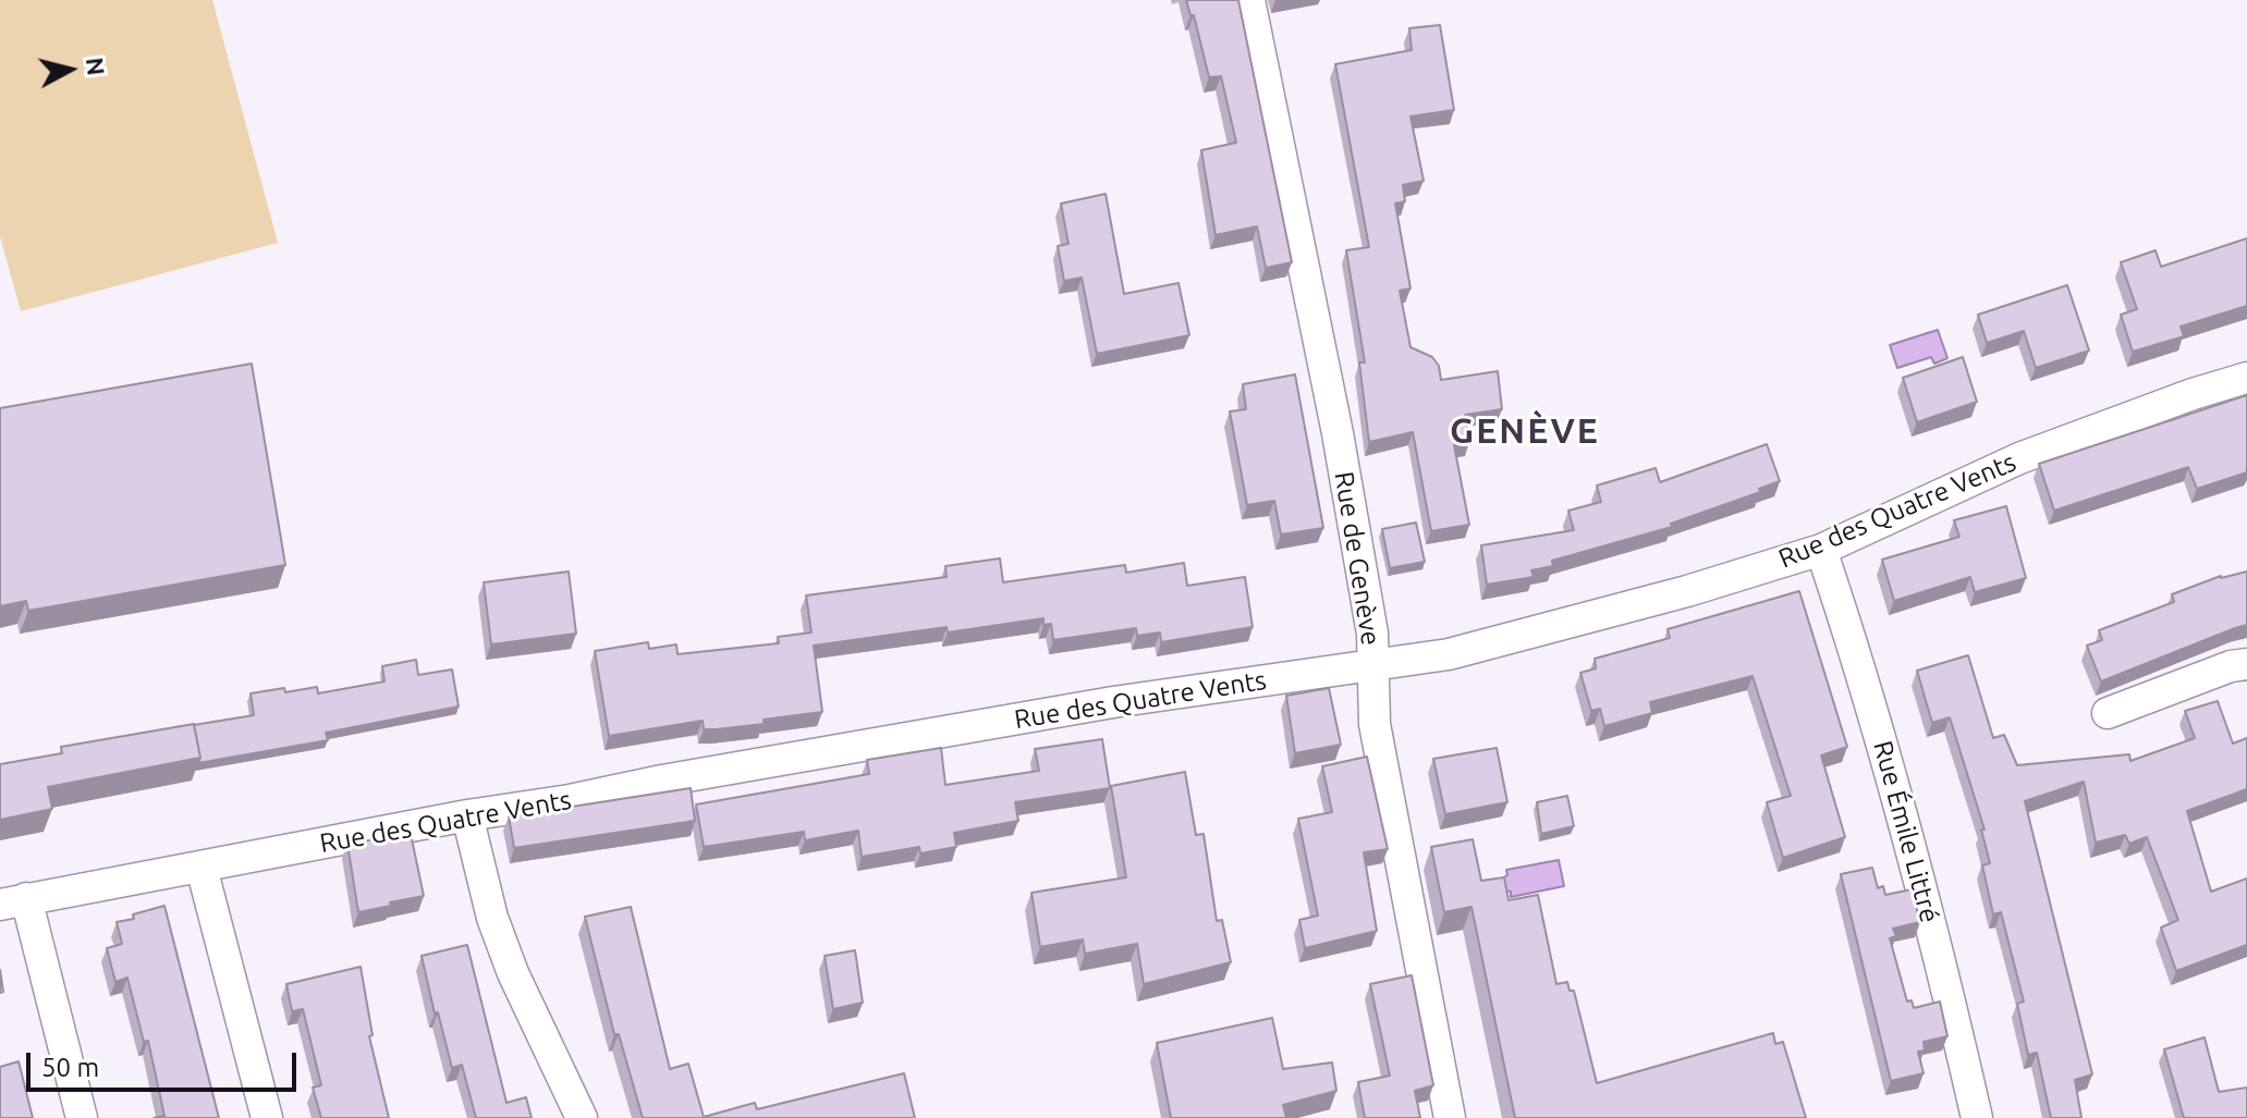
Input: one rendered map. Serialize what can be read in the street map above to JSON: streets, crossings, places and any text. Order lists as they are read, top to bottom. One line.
{"streets":{"street":["Rue des Quatre Vents","Rue de Genève","Rue Émile Littré"]},"crossings":[["Rue des Quatre Vents","Rue de Genève"],["Rue des Quatre Vents","Rue Émile Littré"]],"districts":["GENÈVE"],"scale_bar":"50 m","north":"right"}
